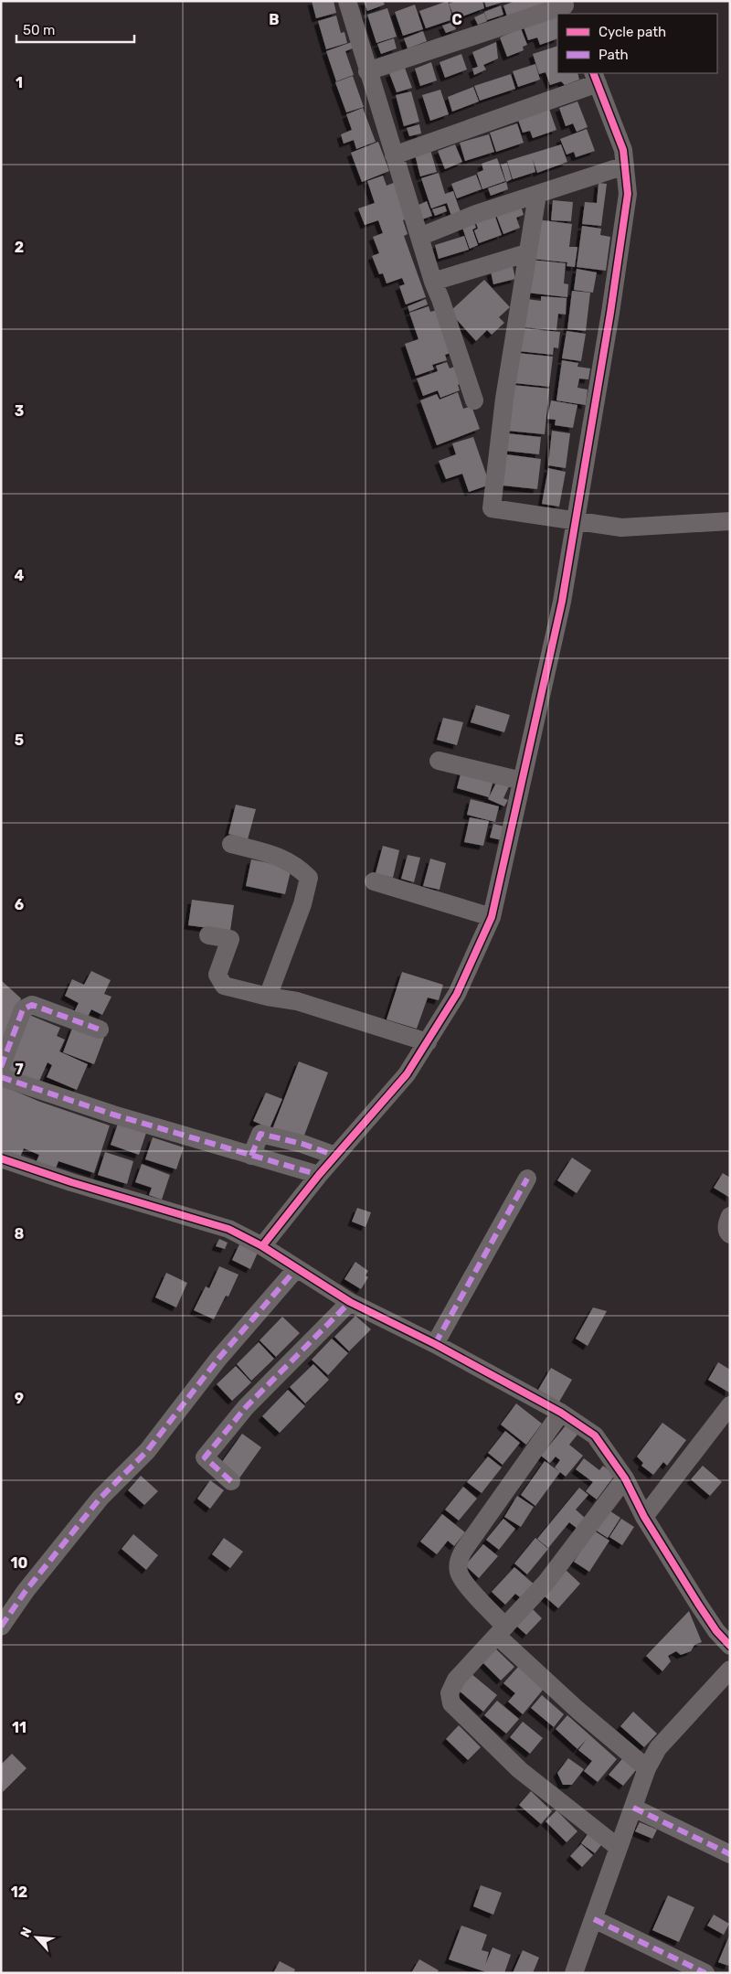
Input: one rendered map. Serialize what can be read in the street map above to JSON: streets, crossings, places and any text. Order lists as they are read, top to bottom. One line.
{"legend":["Cycle path","Path"],"scale_bar":"50 m","north":"top left","grid":{"columns":["B","C"],"rows":["1","2","3","4","5","6","7","8","9","10","11","12"]}}
